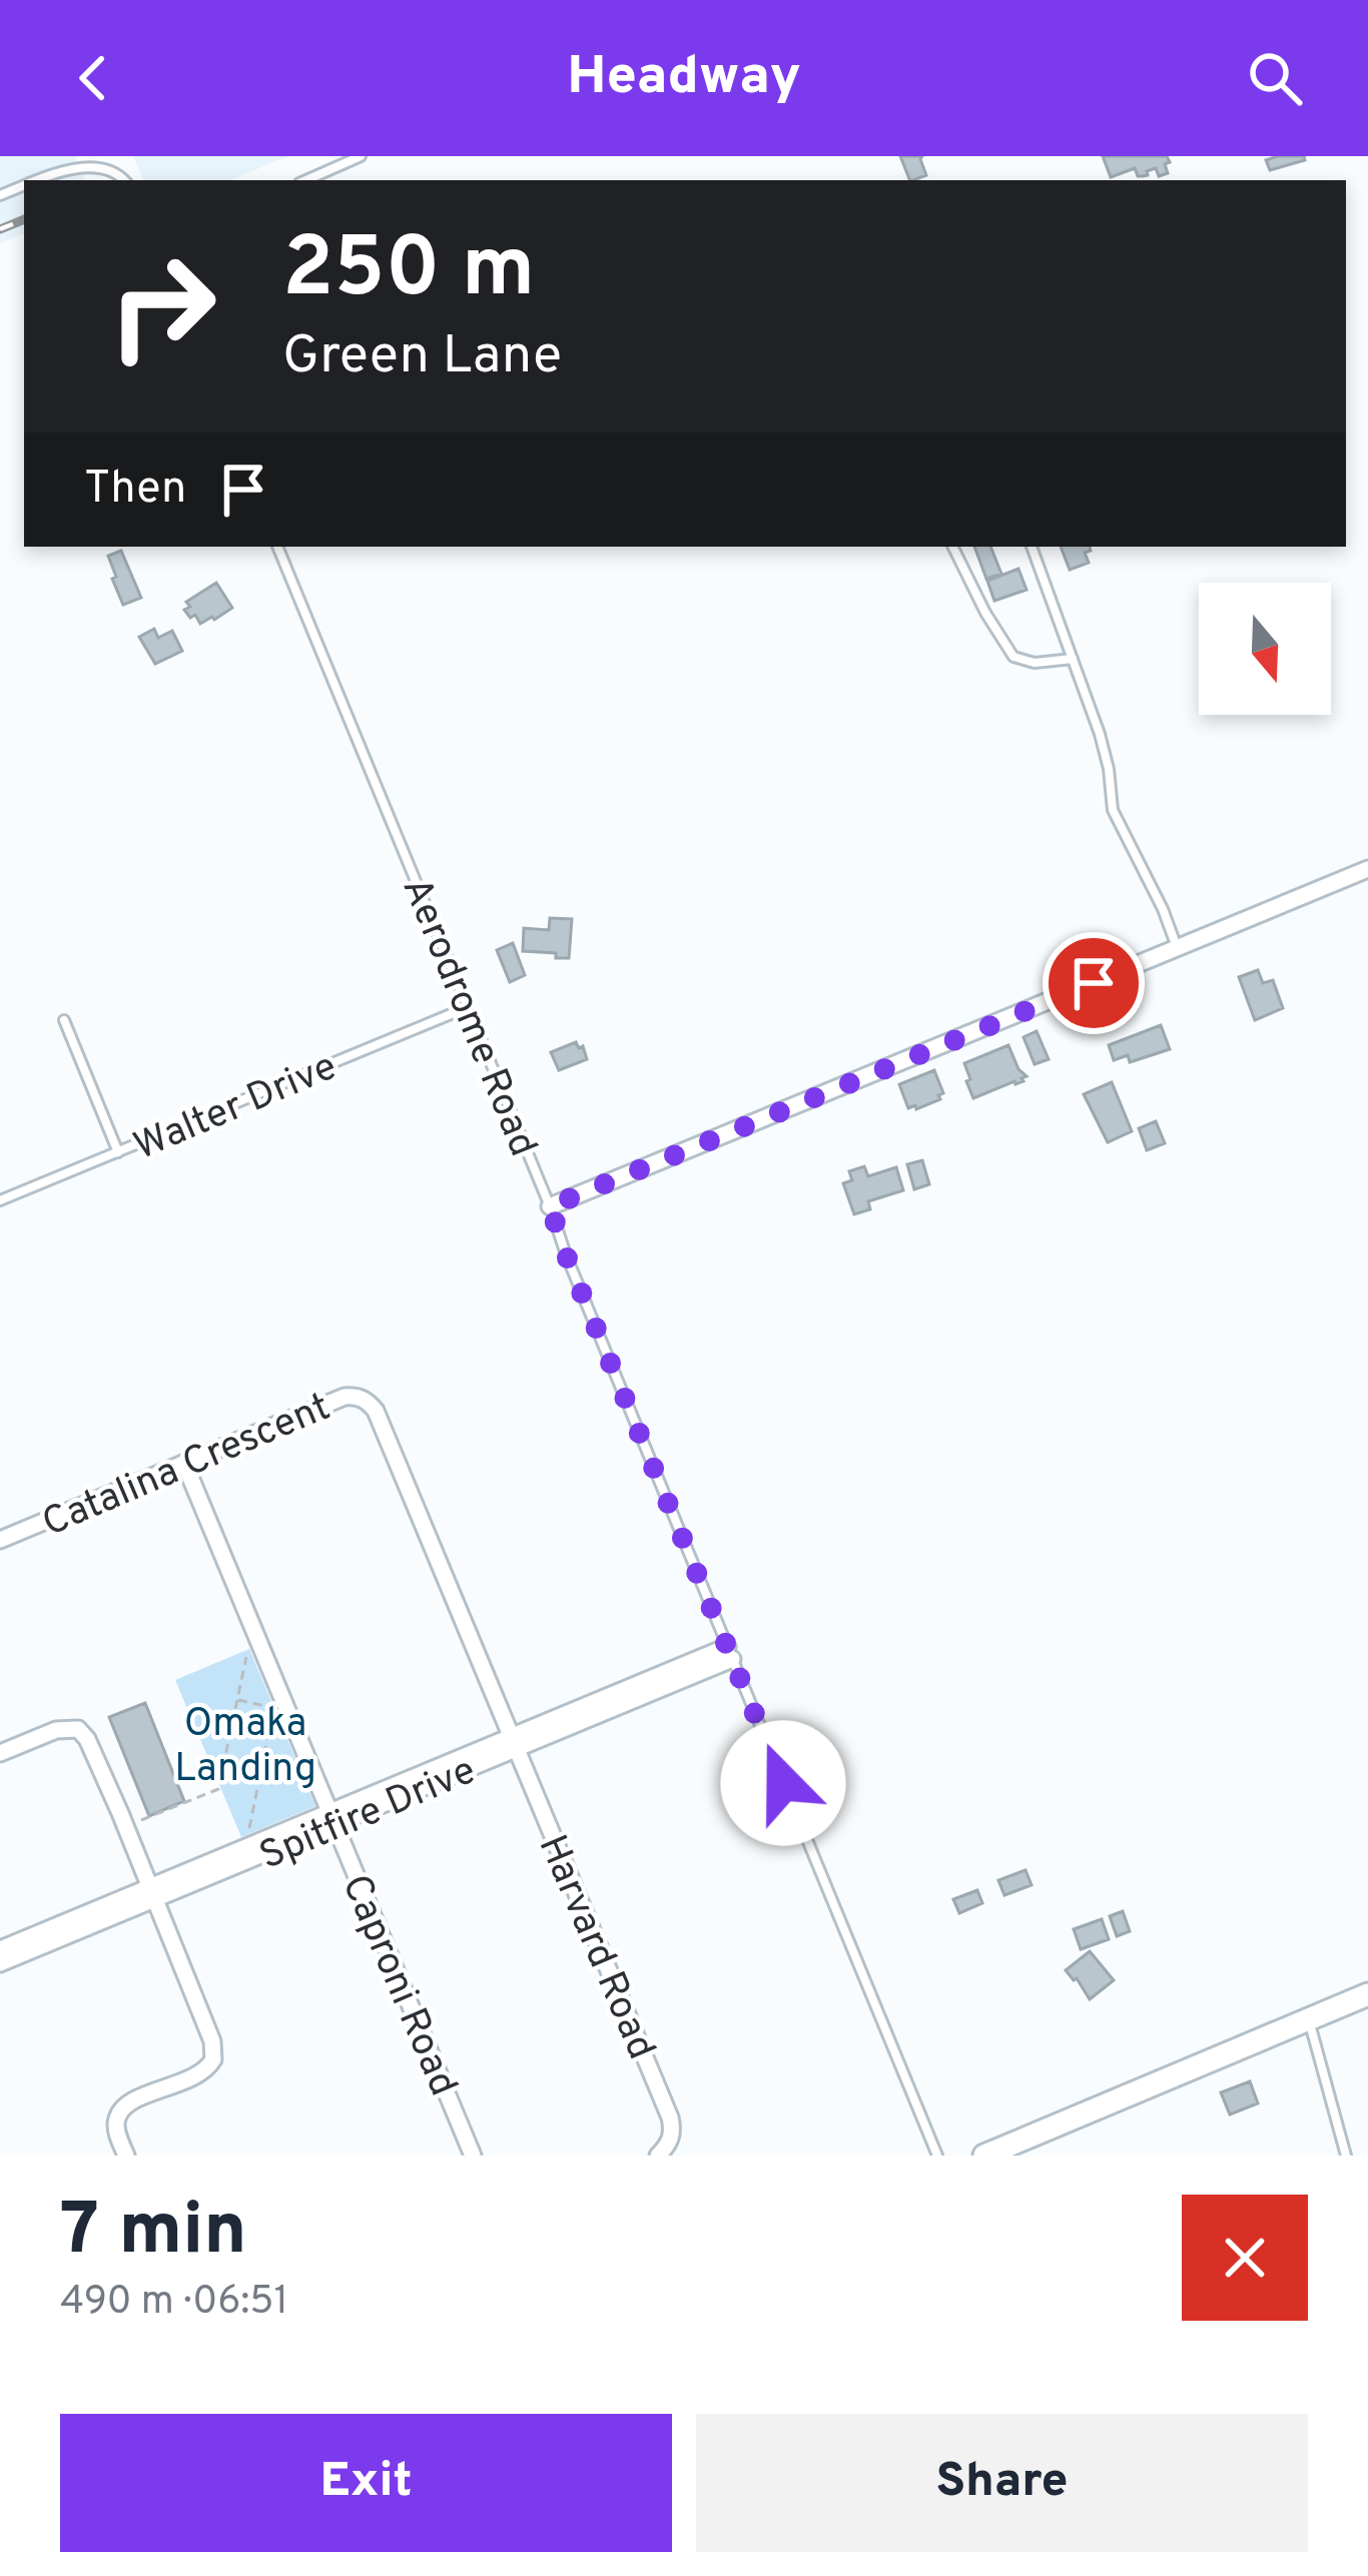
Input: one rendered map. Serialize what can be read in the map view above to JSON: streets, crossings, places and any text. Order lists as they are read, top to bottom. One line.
{"streets":{"street":["Catalina Crescent","Spitfire Drive","Harvard Road","Caproni Road"],"lane":["Aerodrome Road","Walter Drive"]},"crossings":[["Aerodrome Road","Walter Drive"],["Aerodrome Road","Spitfire Drive"],["Catalina Crescent","Spitfire Drive"],["Catalina Crescent","Harvard Road"],["Catalina Crescent","Caproni Road"],["Spitfire Drive","Harvard Road"],["Spitfire Drive","Caproni Road"]],"parks":["Omaka Landing"],"north":"bottom","page":{"header":"Headway","turn":["250 m","Green Lane"],"then":"Then","heading":["7 min","490 m · 06:51"],"buttons":["Exit","Share"]}}
